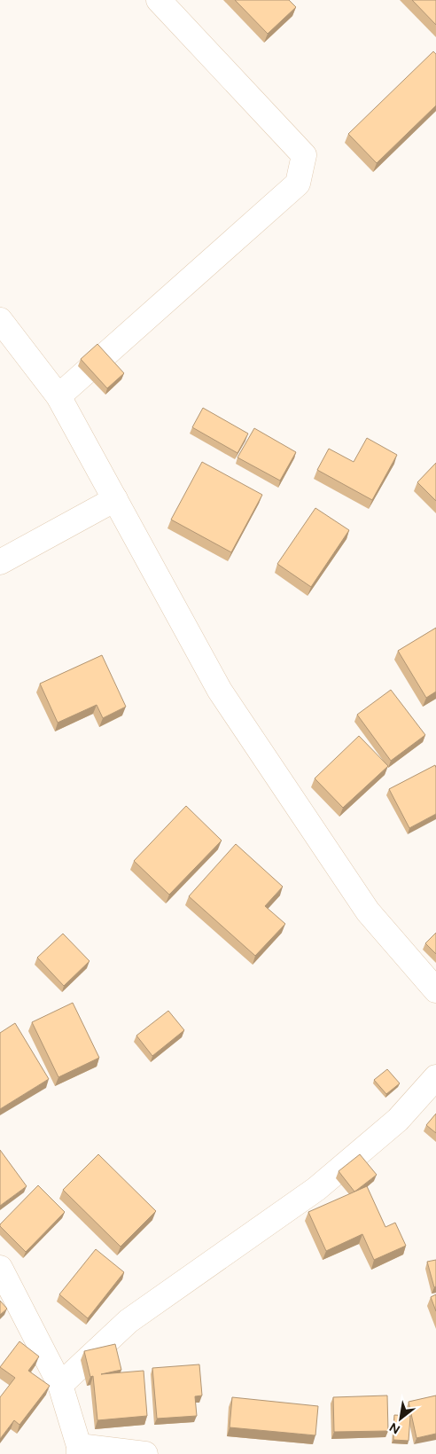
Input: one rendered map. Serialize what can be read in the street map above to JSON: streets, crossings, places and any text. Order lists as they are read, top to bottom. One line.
{"north":"bottom left"}
